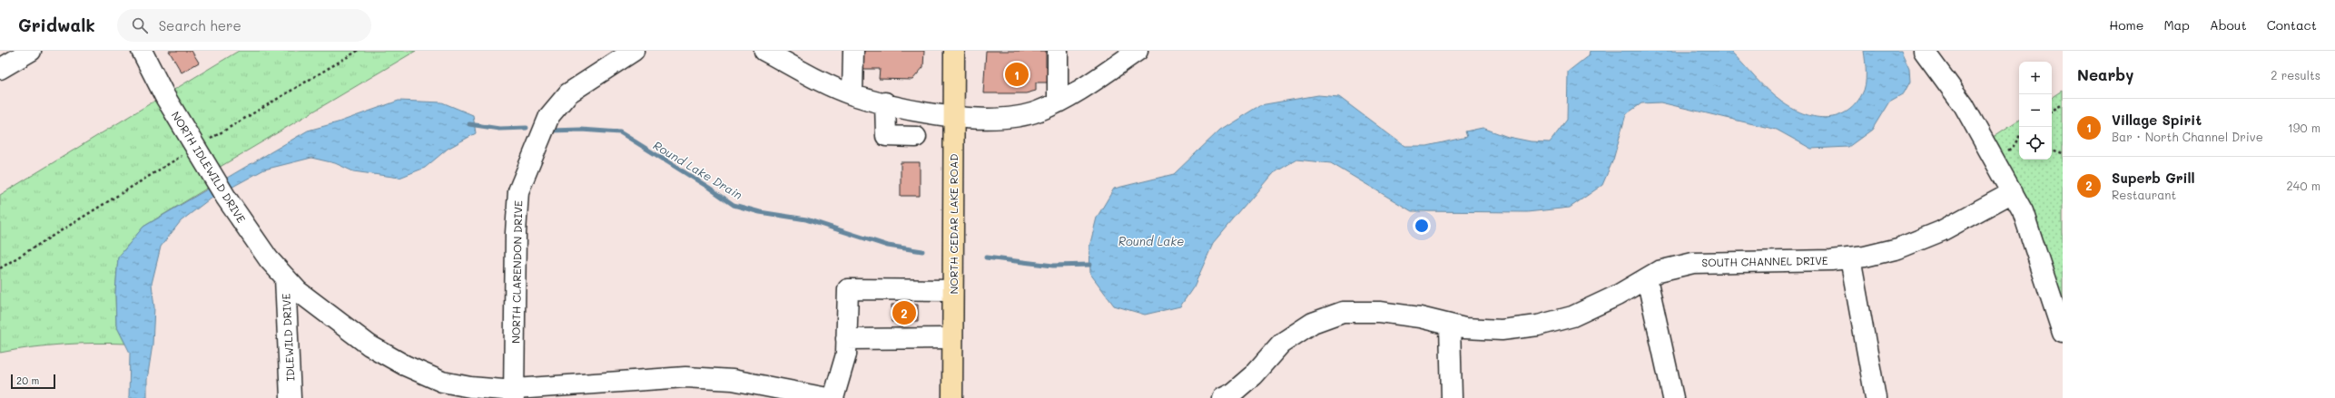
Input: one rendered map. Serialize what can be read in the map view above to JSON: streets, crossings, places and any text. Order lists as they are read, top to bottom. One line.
{"streets":{"main road":["NORTH CEDAR LAKE ROAD"],"street":["NORTH IDLEWILD DRIVE","SOUTH CHANNEL DRIVE","NORTH CLARENDON DRIVE","IDLEWILD DRIVE"]},"crossings":[["NORTH IDLEWILD DRIVE","IDLEWILD DRIVE"]],"water":["Round Lake Drain","Round Lake"],"scale_bar":"20 m","page":{"header":"Gridwalk","search":"Search here","nav":["Home","Map","About","Contact"],"heading":["Nearby","2 results"],"pins":["1","2"],"map_buttons":["+","−"],"list":[{"mark":"1","name":"Village Spirit","note":"Bar · North Channel Drive","value":"190 m"},{"mark":"2","name":"Superb Grill","note":"Restaurant","value":"240 m"}],"scale":"20 m"}}
